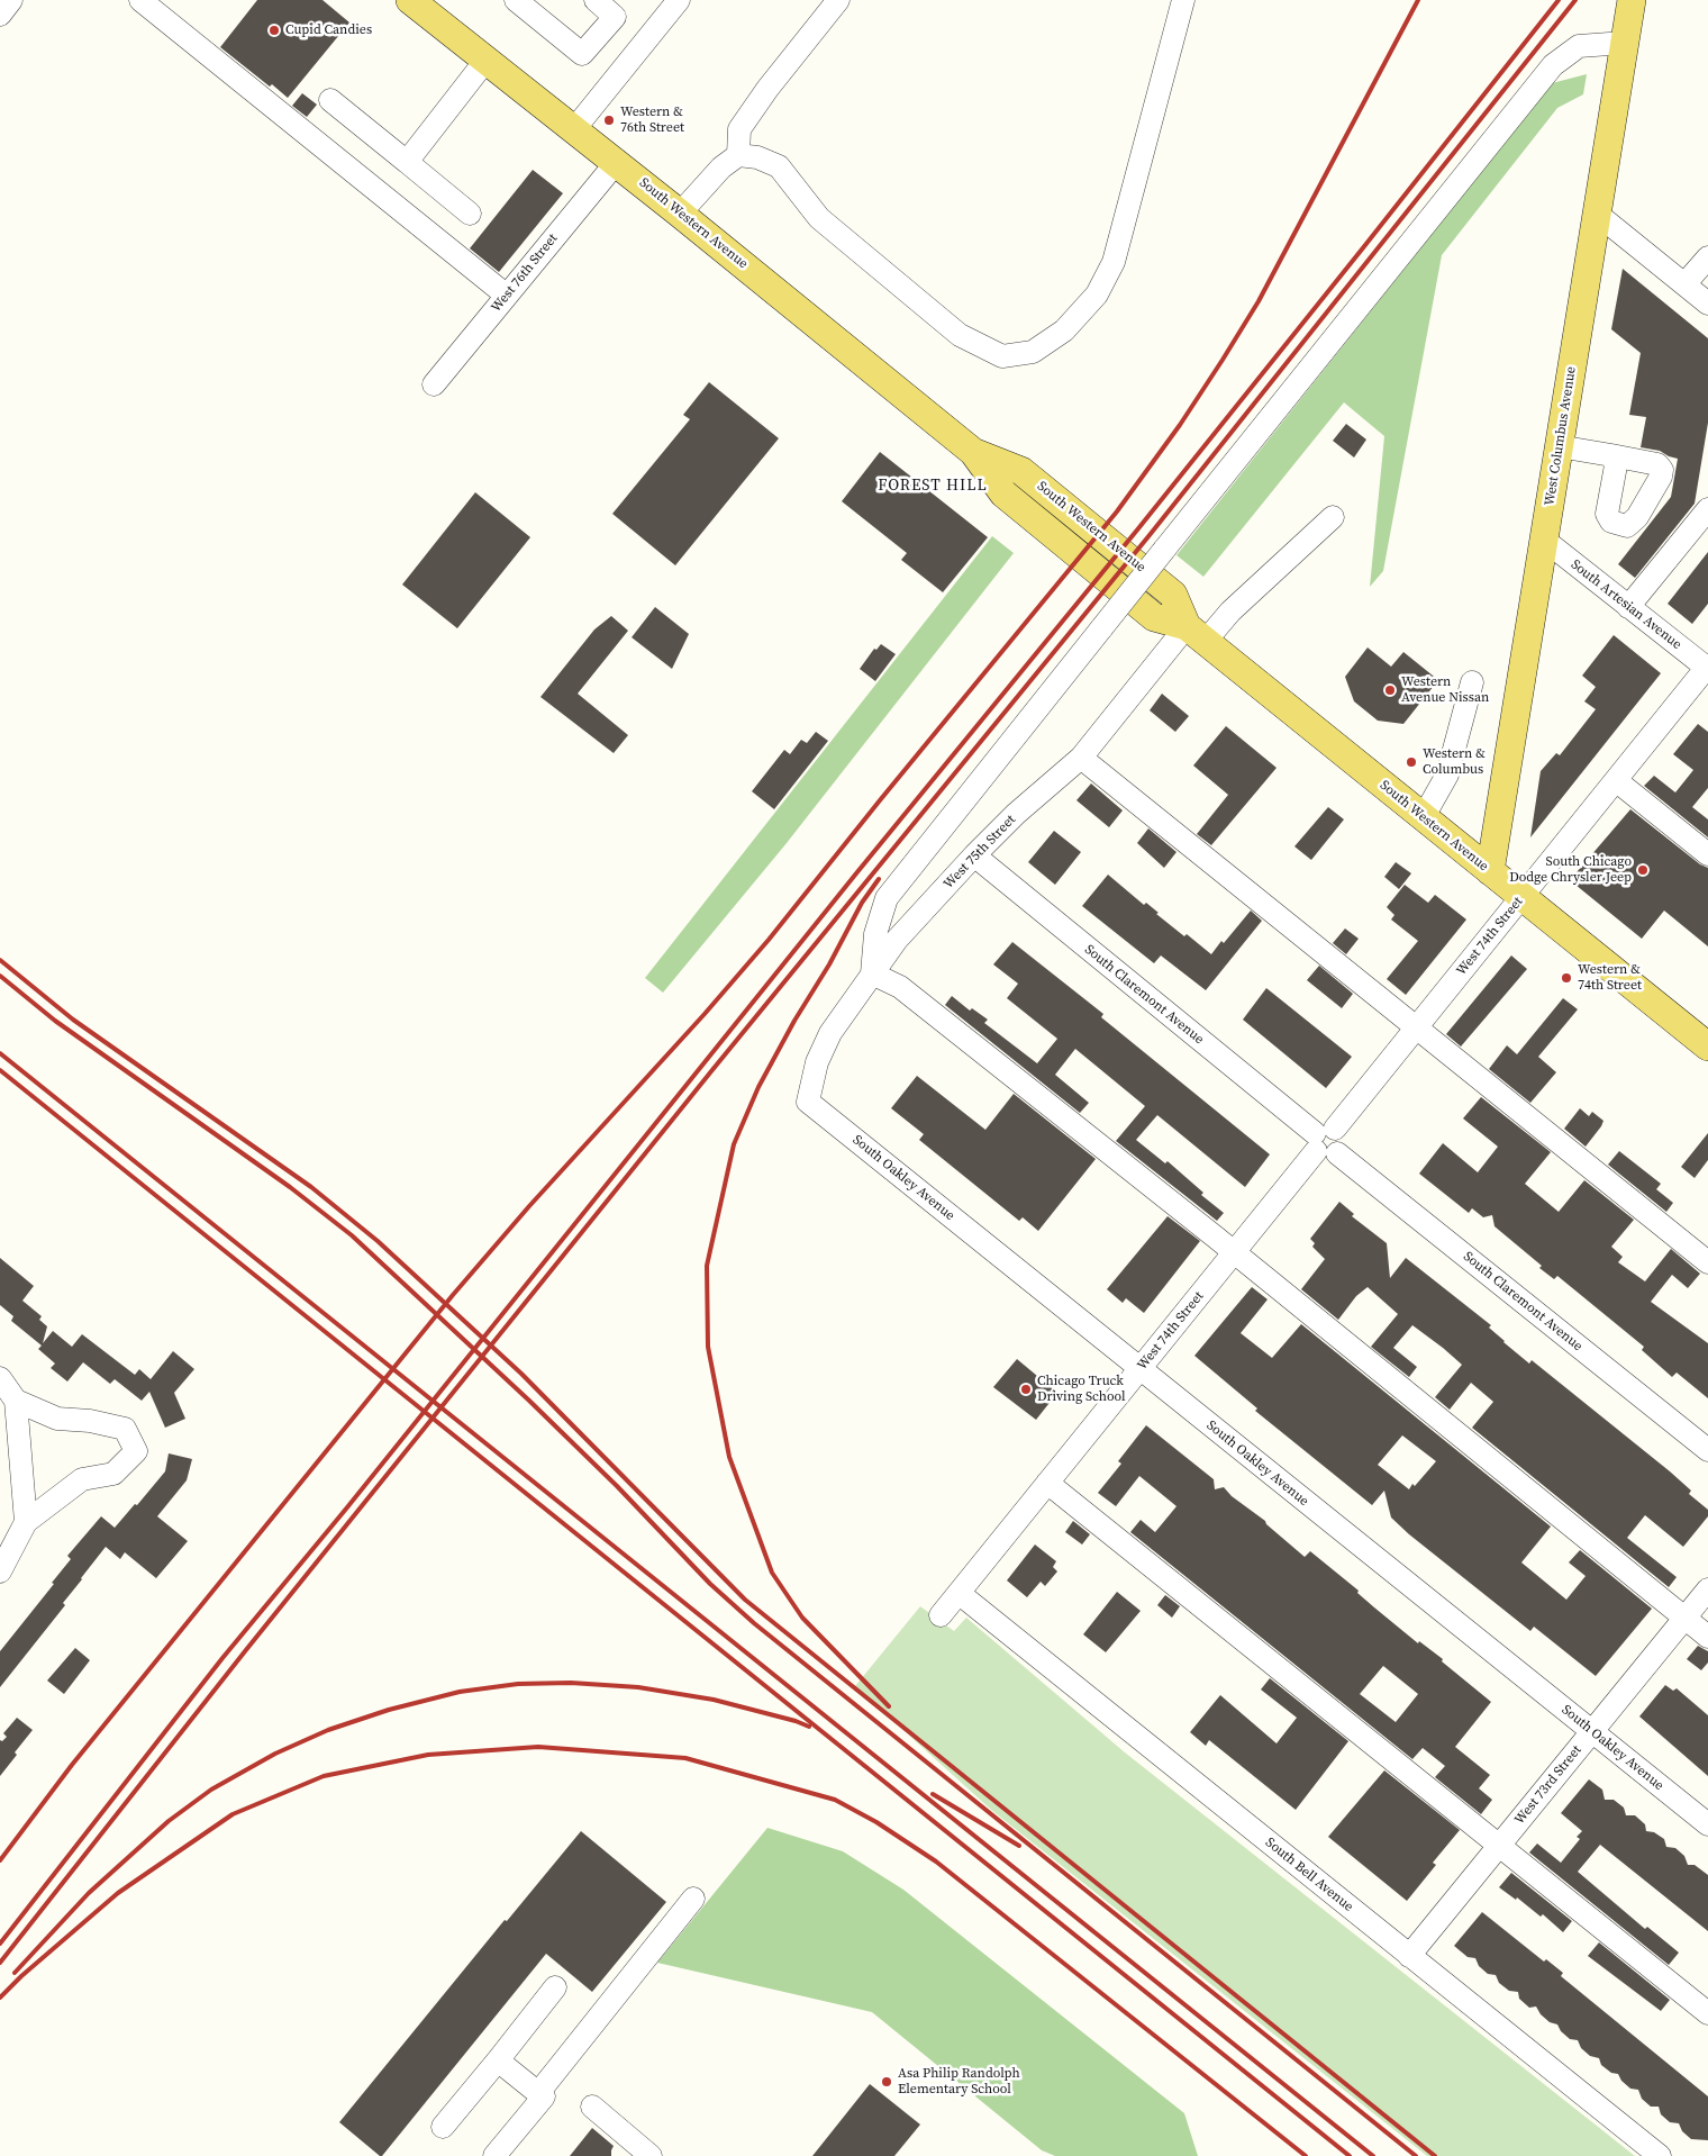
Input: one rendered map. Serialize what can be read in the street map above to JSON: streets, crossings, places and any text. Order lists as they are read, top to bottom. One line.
{"streets":{"main road":["South Western Avenue","West Columbus Avenue"],"street":["West 76th Street","South Artesian Avenue","West 75th Street","West 74th Street","South Claremont Avenue","South Oakley Avenue","West 73rd Street","South Bell Avenue"]},"crossings":[["South Western Avenue","West 76th Street"],["South Western Avenue","West Columbus Avenue"],["South Western Avenue","West 75th Street"],["South Western Avenue","West 74th Street"],["West Columbus Avenue","South Artesian Avenue"],["South Artesian Avenue","West 74th Street"],["West 75th Street","South Claremont Avenue"],["West 75th Street","South Oakley Avenue"],["West 74th Street","South Claremont Avenue"],["West 74th Street","South Oakley Avenue"],["West 74th Street","South Bell Avenue"],["South Oakley Avenue","West 73rd Street"],["West 73rd Street","South Bell Avenue"]],"districts":["FOREST HILL"],"places":["Cupid Candies","Western & 76th Street","Western Avenue Nissan","Western & Columbus","South Chicago Dodge Chrysler Jeep","Western & 74th Street","Chicago Truck Driving School","Asa Philip Randolph Elementary School"]}
